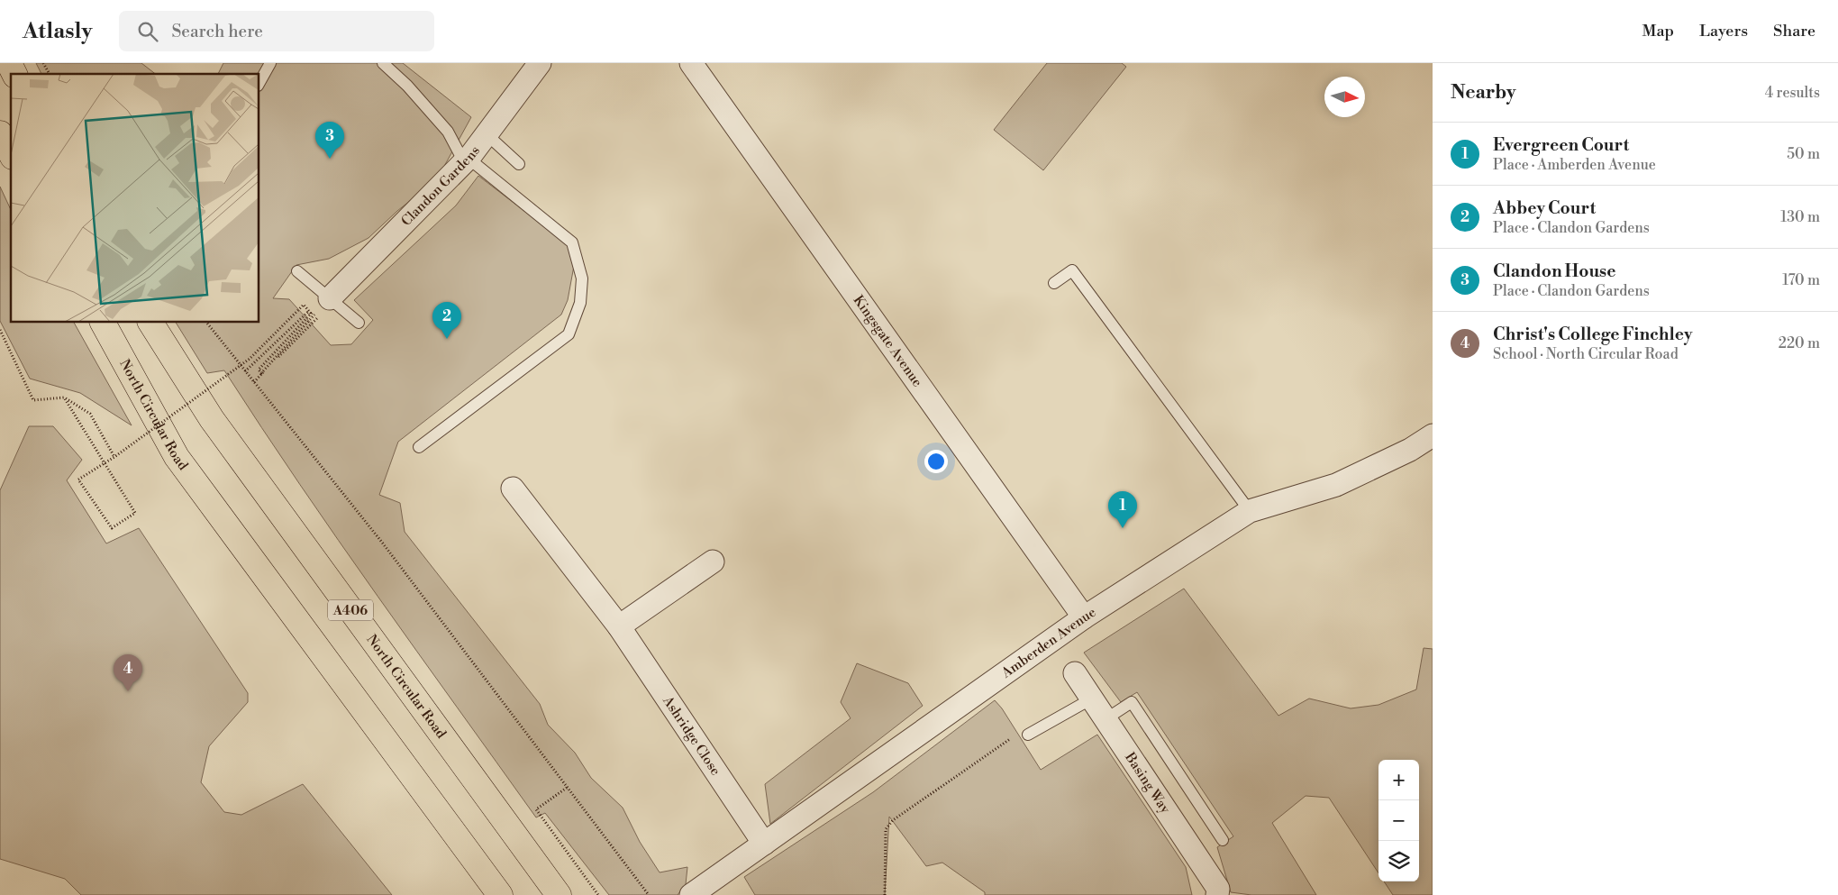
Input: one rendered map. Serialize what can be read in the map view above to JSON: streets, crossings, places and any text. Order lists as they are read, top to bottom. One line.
{"streets":{"highway":["North Circular Road","A406"],"street":["Clandon Gardens","Kingsgate Avenue","Amberden Avenue","Ashridge Close","Basing Way"]},"crossings":[["Kingsgate Avenue","Amberden Avenue"],["Amberden Avenue","Ashridge Close"]],"north":"right","page":{"header":"Atlasly","search":"Search here","nav":["Map","Layers","Share"],"heading":["Nearby","4 results"],"pins":["3","2","1","4"],"list":[{"mark":"1","name":"Evergreen Court","note":"Place · Amberden Avenue","value":"50 m"},{"mark":"2","name":"Abbey Court","note":"Place · Clandon Gardens","value":"130 m"},{"mark":"3","name":"Clandon House","note":"Place · Clandon Gardens","value":"170 m"},{"mark":"4","name":"Christ's College Finchley","note":"School · North Circular Road","value":"220 m"}],"map_buttons":["+","−"]}}
